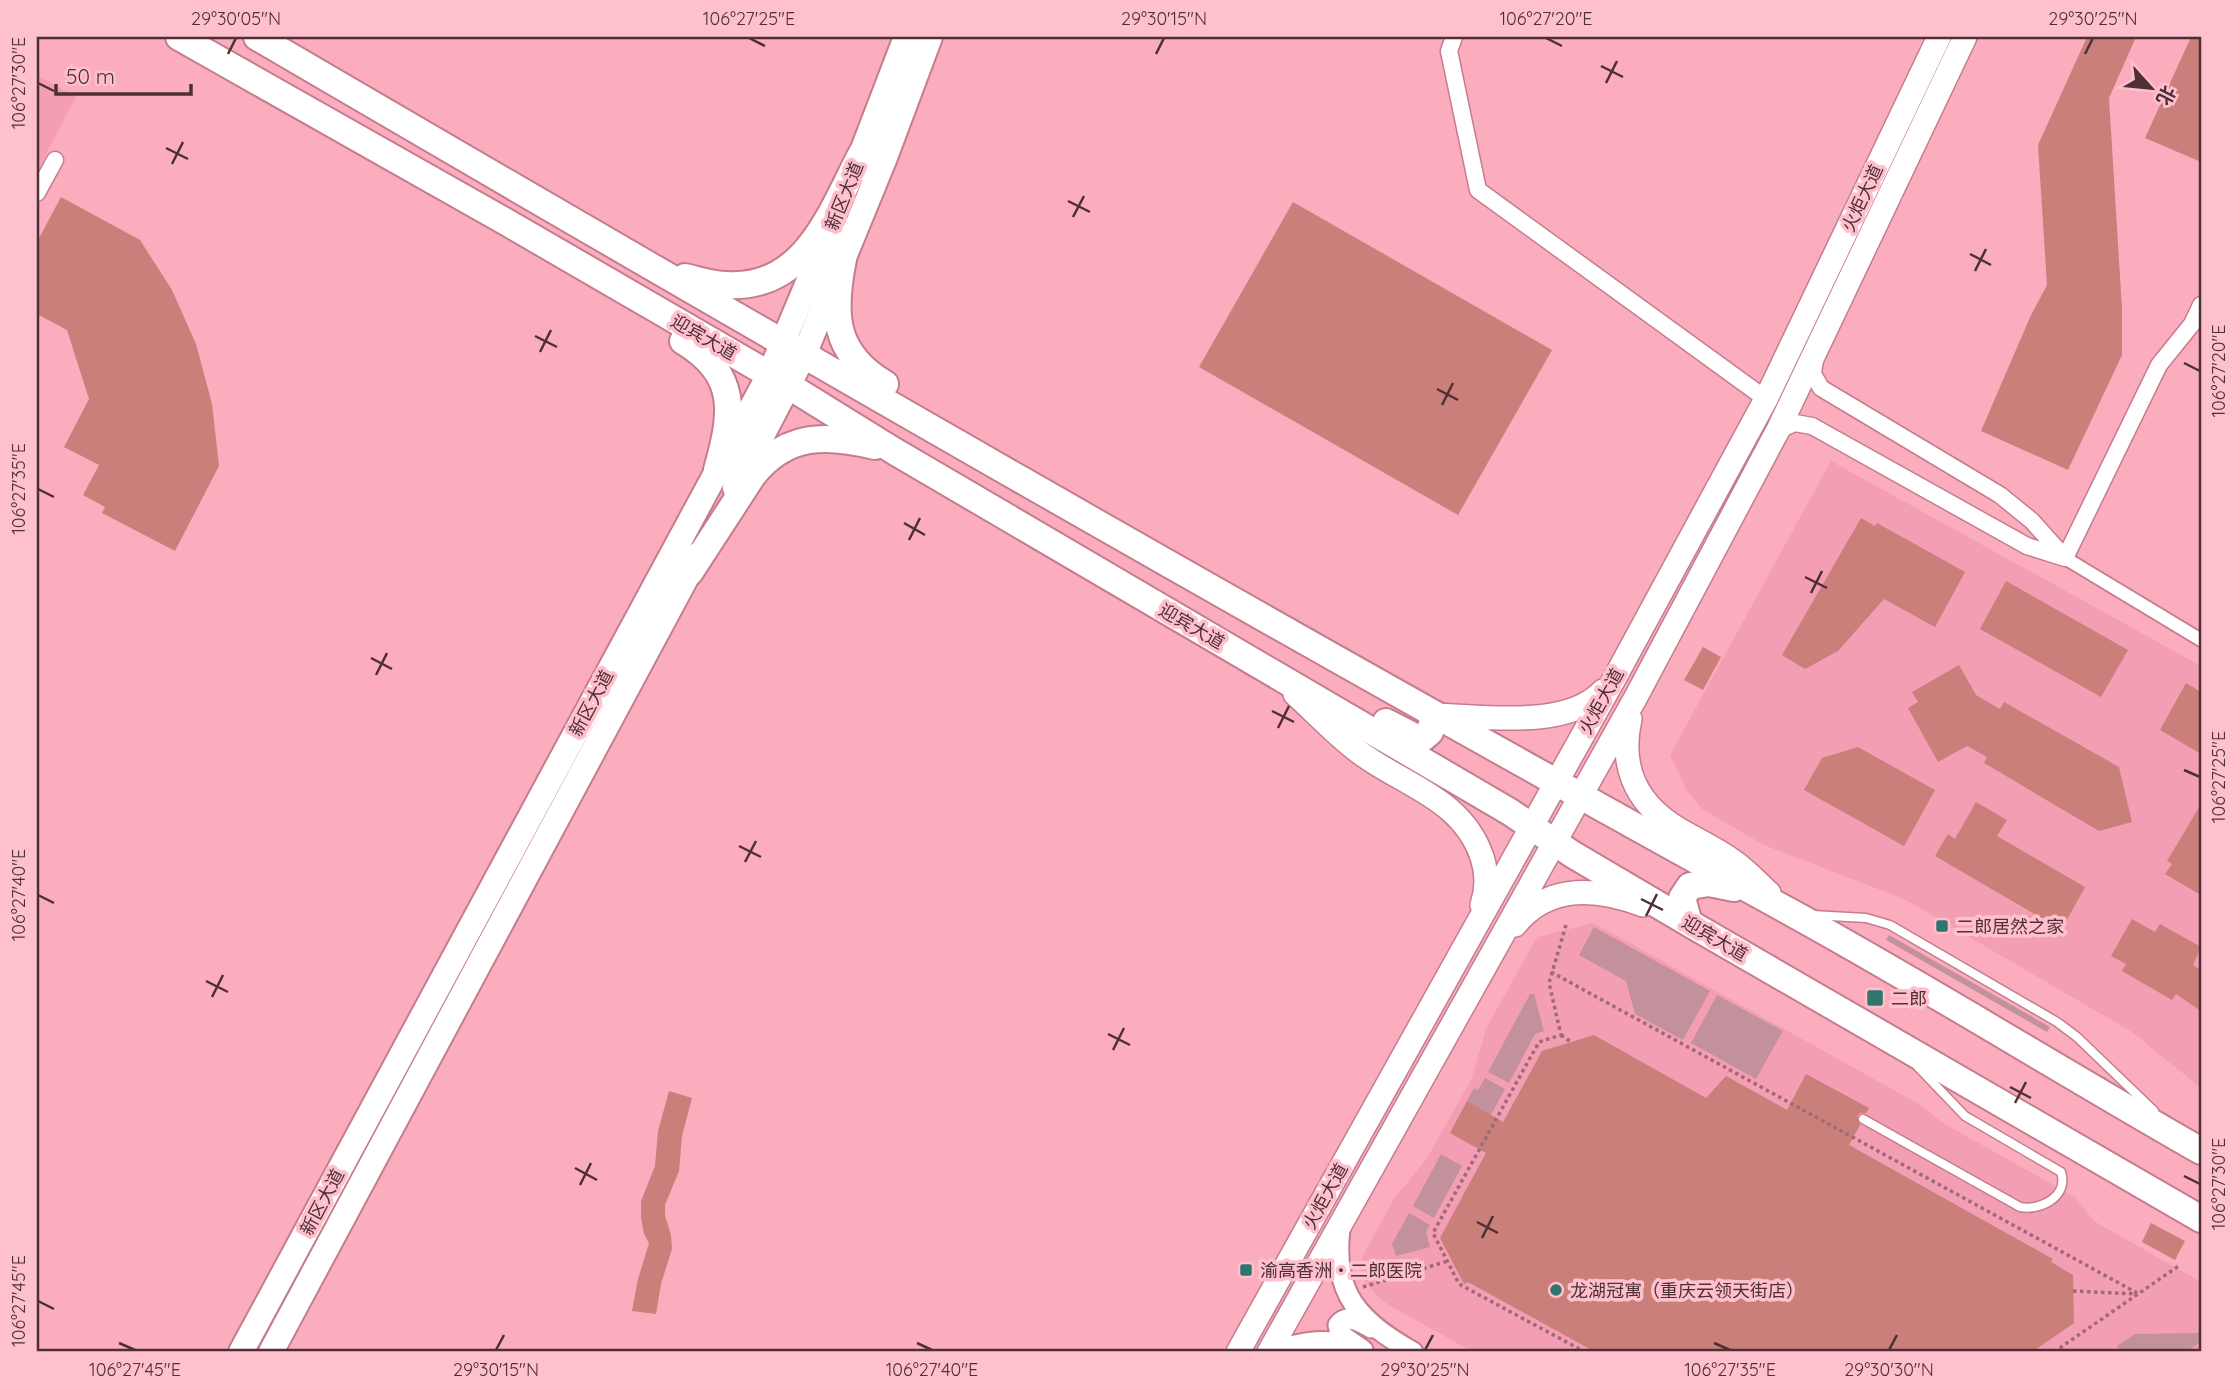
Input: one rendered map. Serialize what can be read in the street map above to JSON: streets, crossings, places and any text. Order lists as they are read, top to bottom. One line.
{"streets":{"highway":["迎宾大道"],"main road":["新区大道","火炬大道"]},"crossings":[["新区大道","迎宾大道"],["火炬大道","迎宾大道"]],"places":{"transit":["二郎居然之家","二郎","渝高香洲‧二郎医院"],"other":["龙湖冠寓（重庆云领天街店）"]},"scale_bar":"50 m","north":"bottom right","coordinates":["29°30'05\"N","106°27'25\"E","29°30'15\"N","106°27'20\"E","29°30'25\"N","106°27'30\"E","106°27'35\"E","106°27'40\"E","106°27'45\"E","29°30'30\"N"]}
